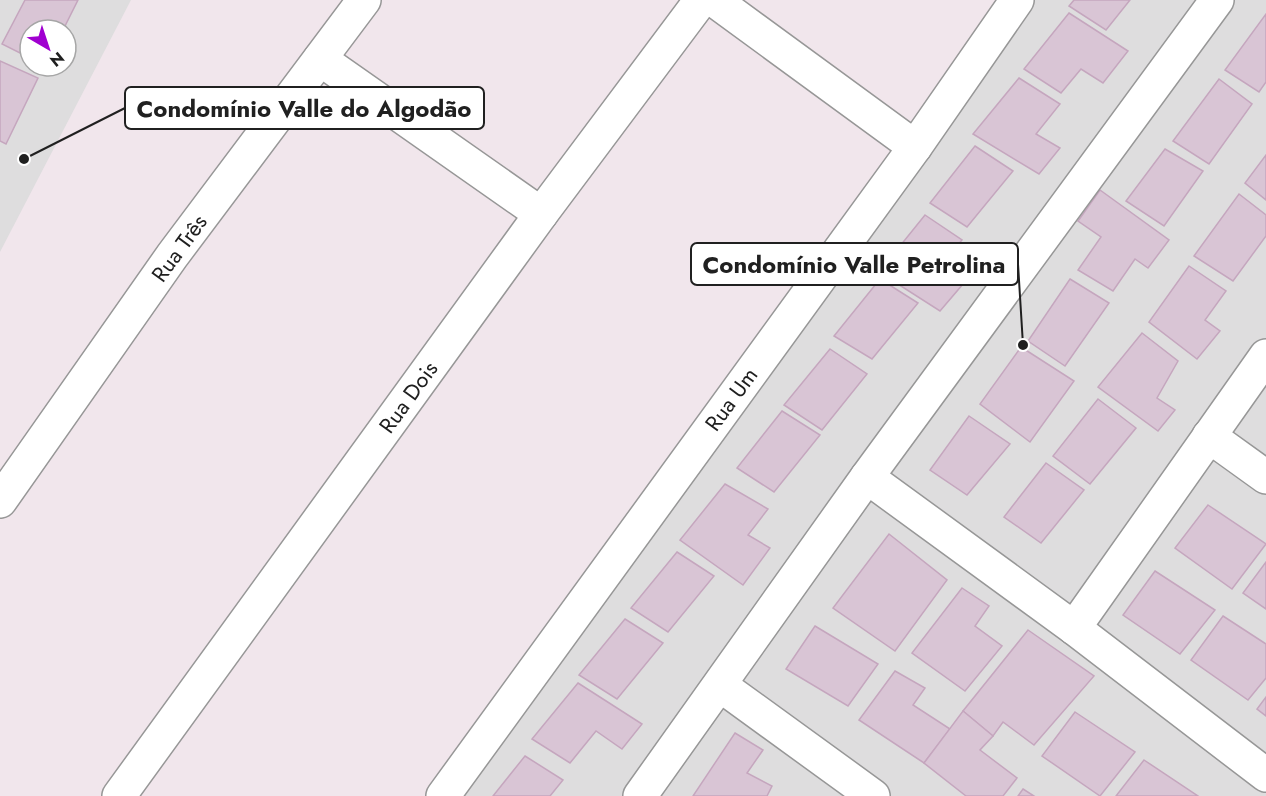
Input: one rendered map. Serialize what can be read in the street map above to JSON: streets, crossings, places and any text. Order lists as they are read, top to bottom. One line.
{"streets":{"street":["Rua Três","Rua Dois","Rua Um"]},"places":["Condomínio Valle do Algodão","Condomínio Valle Petrolina"],"north":"bottom right"}
